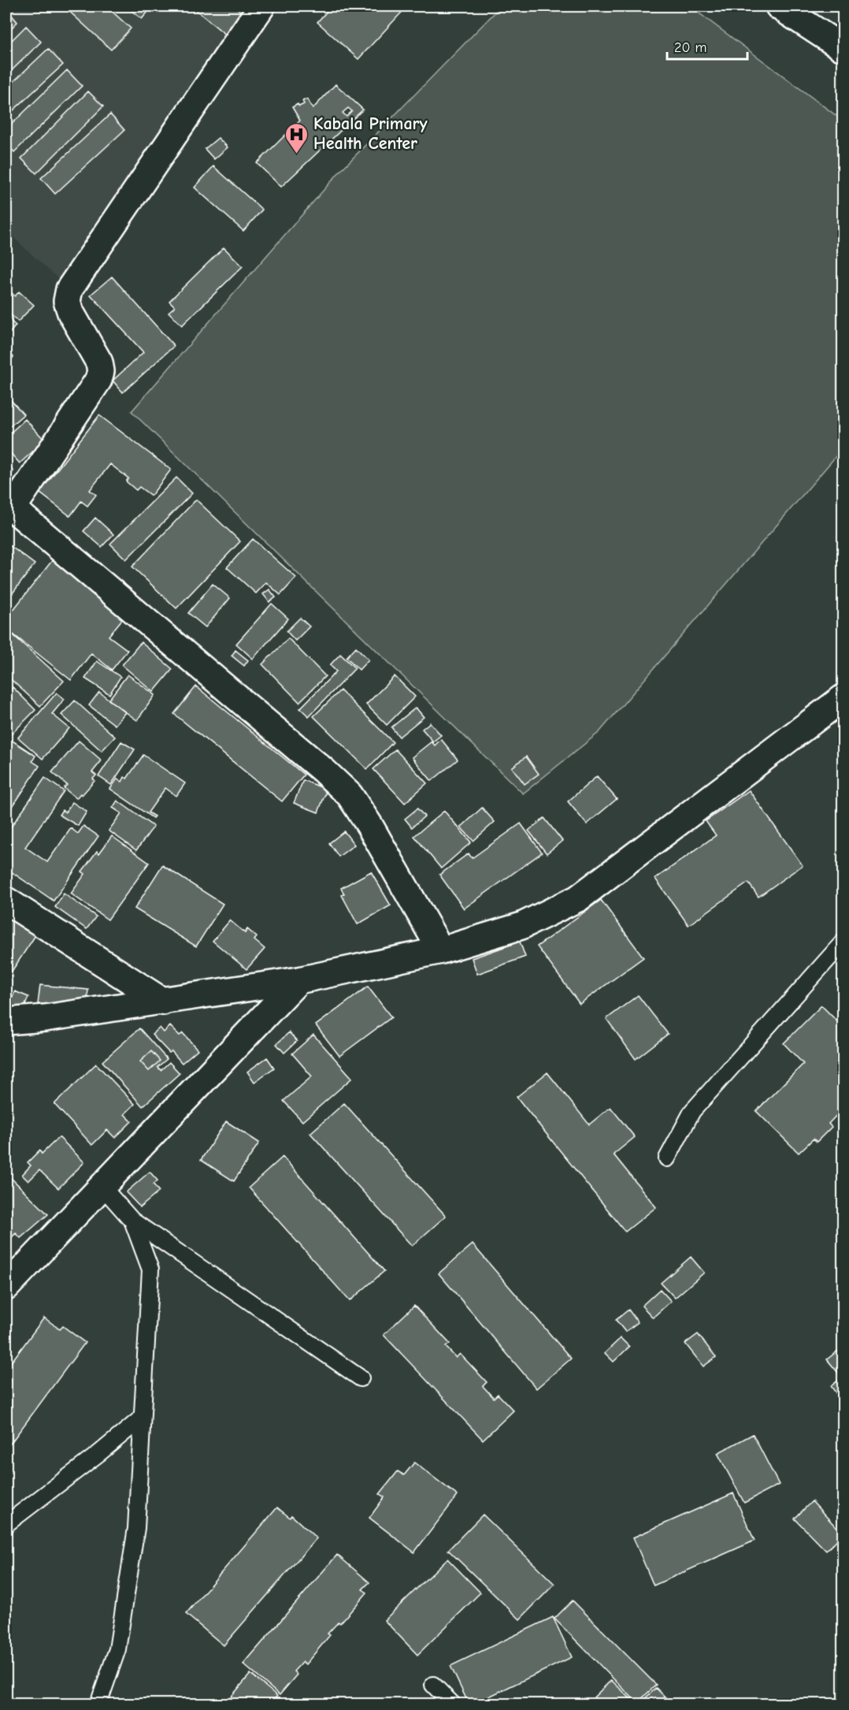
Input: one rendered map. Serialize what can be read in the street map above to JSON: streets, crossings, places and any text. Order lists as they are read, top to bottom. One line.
{"places":{"hospital":["Kabala Primary Health Center"]},"scale_bar":"20 m"}
